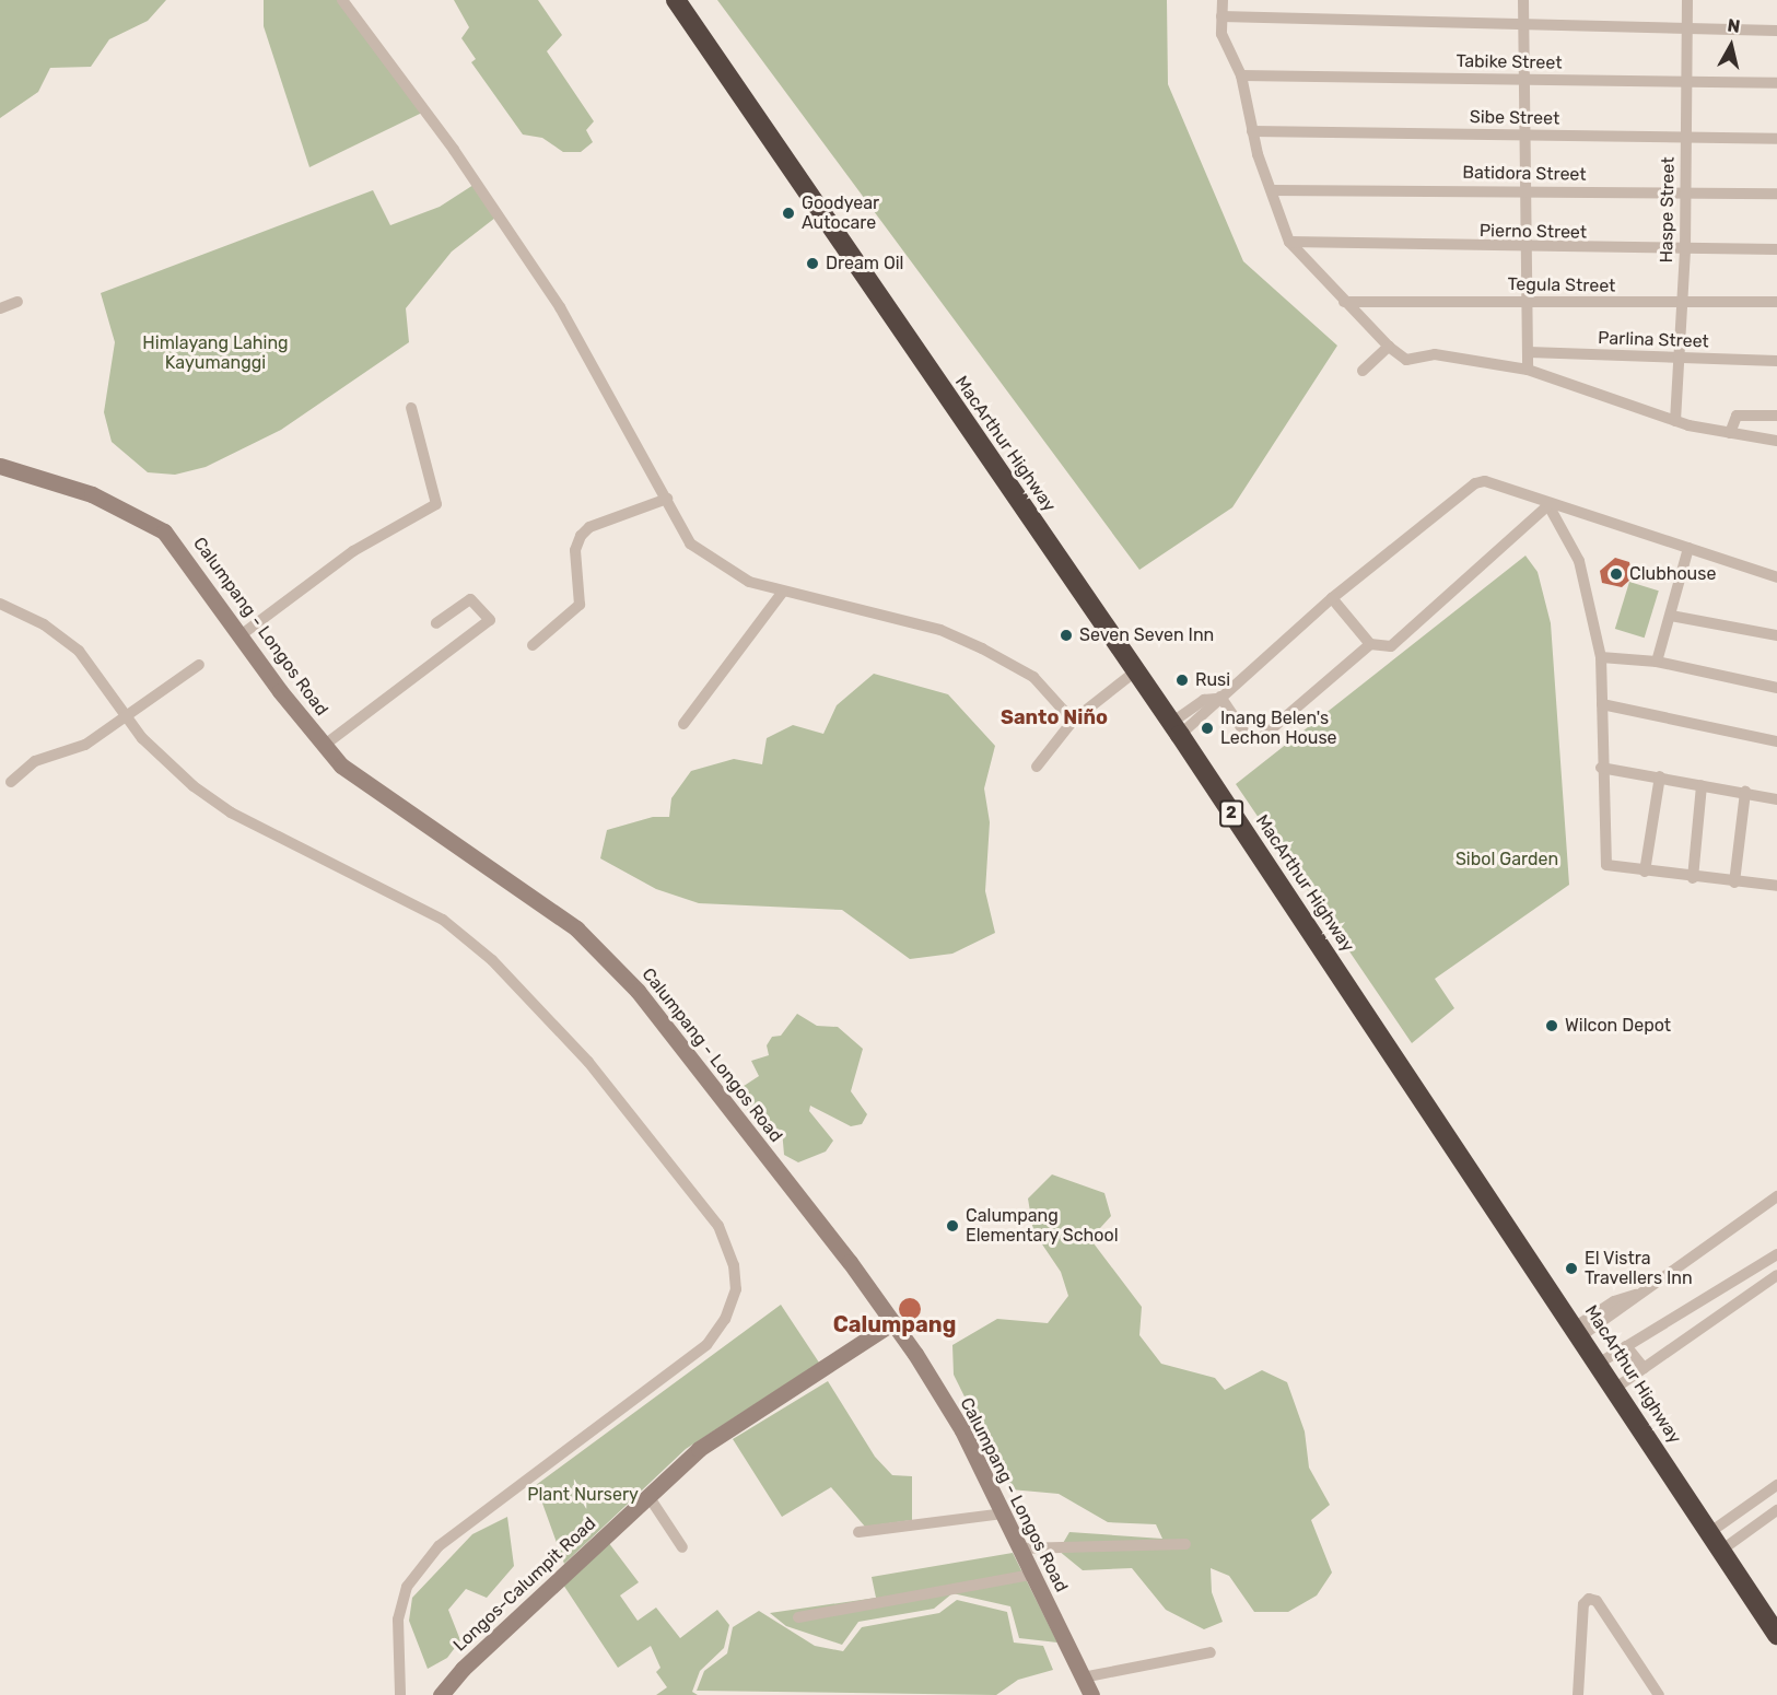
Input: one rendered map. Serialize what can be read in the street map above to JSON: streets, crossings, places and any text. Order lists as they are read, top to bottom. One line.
{"streets":{"highway":["MacArthur Highway","2"],"street":["Tabike Street","Sibe Street","Batidora Street","Haspe Street","Pierno Street","Tegula Street","Parlina Street","Calumpang - Longos Road","Longos-Calumpit Road"]},"crossings":[["Tabike Street","Haspe Street"],["Sibe Street","Haspe Street"],["Batidora Street","Haspe Street"],["Haspe Street","Pierno Street"],["Haspe Street","Tegula Street"],["Haspe Street","Parlina Street"],["Calumpang - Longos Road","Longos-Calumpit Road"]],"districts":["Santo Niño","Calumpang"],"parks":["Himlayang Lahing Kayumanggi","Sibol Garden","Plant Nursery"],"places":["Goodyear Autocare","Dream Oil","Clubhouse","Seven Seven Inn","Rusi","Inang Belen's Lechon House","Wilcon Depot","Calumpang Elementary School","El Vistra Travellers Inn"],"north":"top"}
